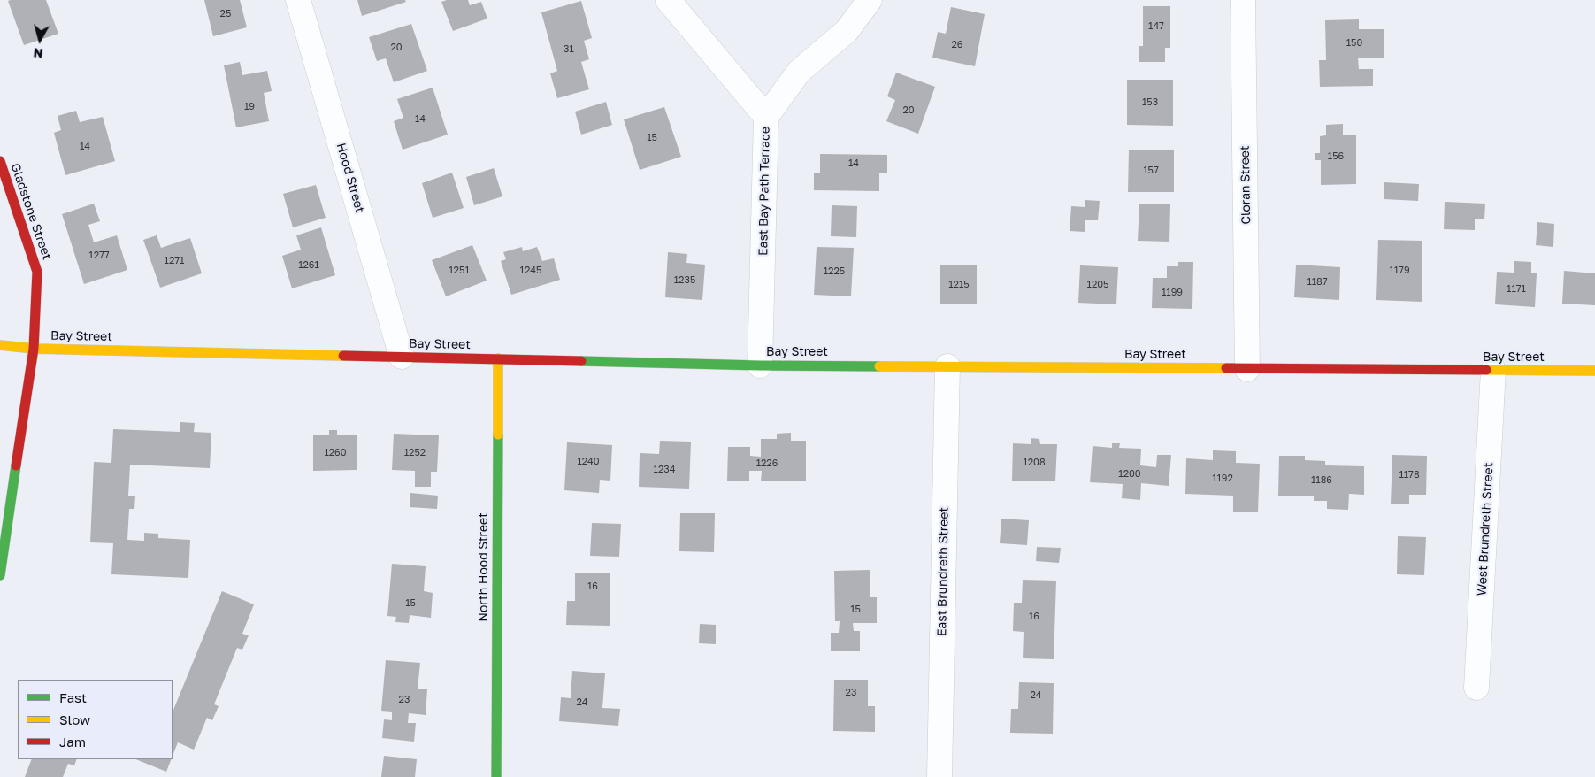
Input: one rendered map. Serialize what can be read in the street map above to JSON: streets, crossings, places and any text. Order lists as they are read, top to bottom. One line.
{"streets":{"main road":["Gladstone Street","Bay Street","North Hood Street"],"street":["Hood Street","Cloran Street","East Bay Path Terrace","West Brundreth Street","East Brundreth Street"]},"crossings":[["Hood Street","Bay Street"],["Cloran Street","Bay Street"],["East Bay Path Terrace","Bay Street"],["Gladstone Street","Bay Street"],["Bay Street","West Brundreth Street"],["Bay Street","North Hood Street"],["Bay Street","East Brundreth Street"]],"house_numbers":["25","147","150","26","20","31","153","19","20","14","15","14","156","14","157","1277","1271","1261","1251","1245","1179","1225","1235","1187","1215","1205","1171","1199","1260","1252","1240","1208","1226","1234","1200","1178","1192","1186","16","15","15","16","23","24","23","24"],"legend":["Fast","Slow","Jam"],"north":"bottom"}
